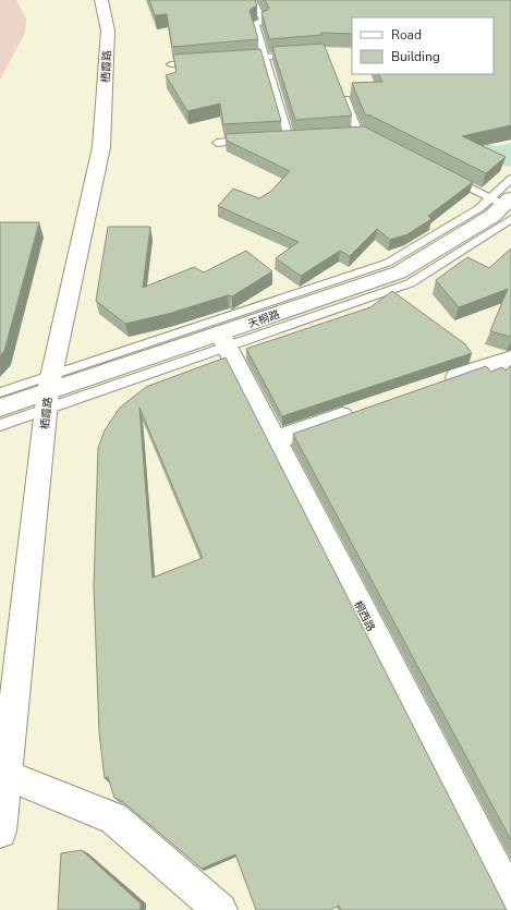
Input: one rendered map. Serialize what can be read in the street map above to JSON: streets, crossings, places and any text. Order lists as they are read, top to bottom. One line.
{"streets":{"street":["栖霞路","天桐路","桐西路"]},"crossings":[["栖霞路","天桐路"],["天桐路","桐西路"]],"legend":["Road","Building"]}
